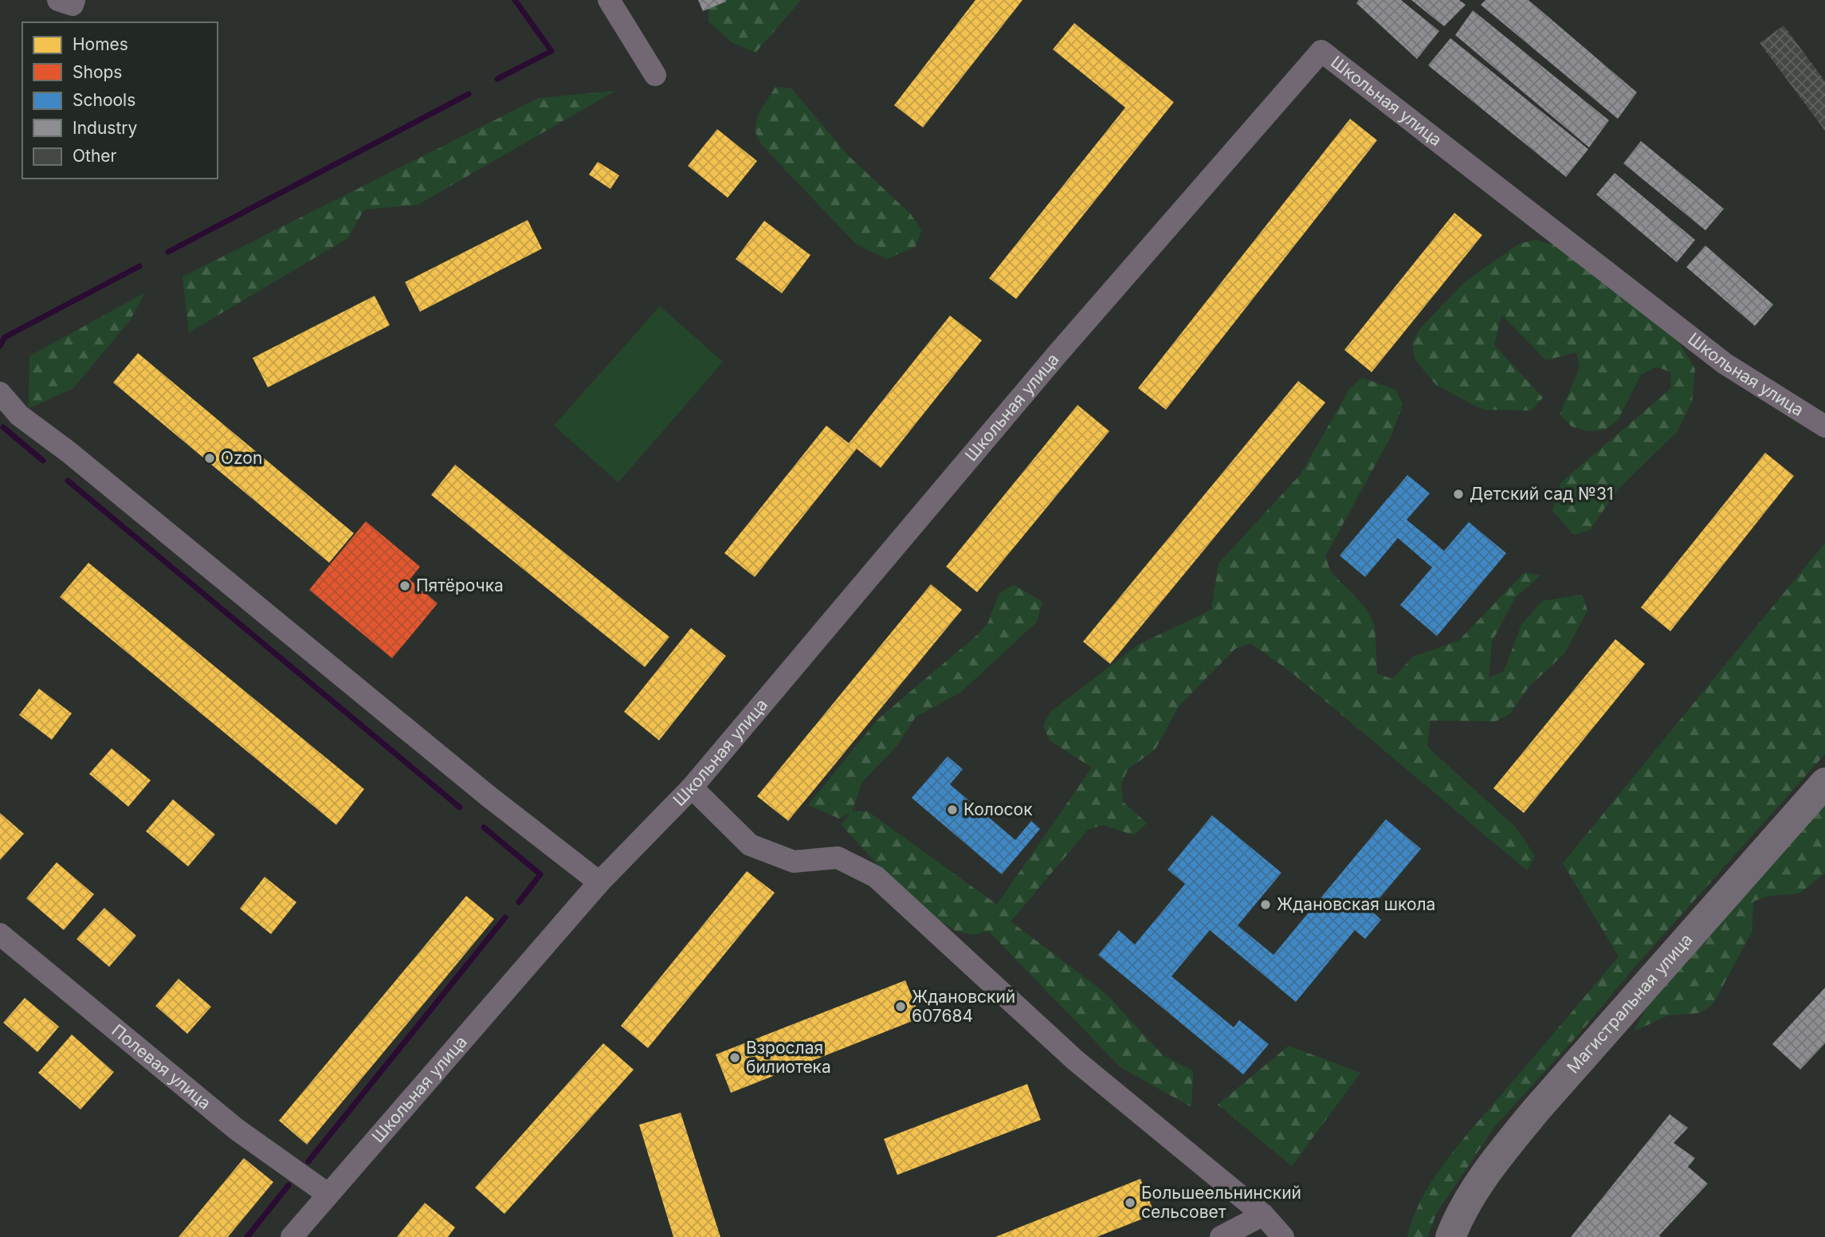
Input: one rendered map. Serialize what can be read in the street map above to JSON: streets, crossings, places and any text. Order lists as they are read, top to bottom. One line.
{"streets":{"street":["Школьная улица","Магистральная улица","Полевая улица"]},"crossings":[["Школьная улица","Полевая улица"]],"places":["Ozon","Детский сад №31","Пятёрочка","Колосок","Ждановская школа","Ждановский 607684","Взрослая билиотека","Большеельнинский сельсовет"],"legend":["Homes","Shops","Schools","Industry","Other"]}
